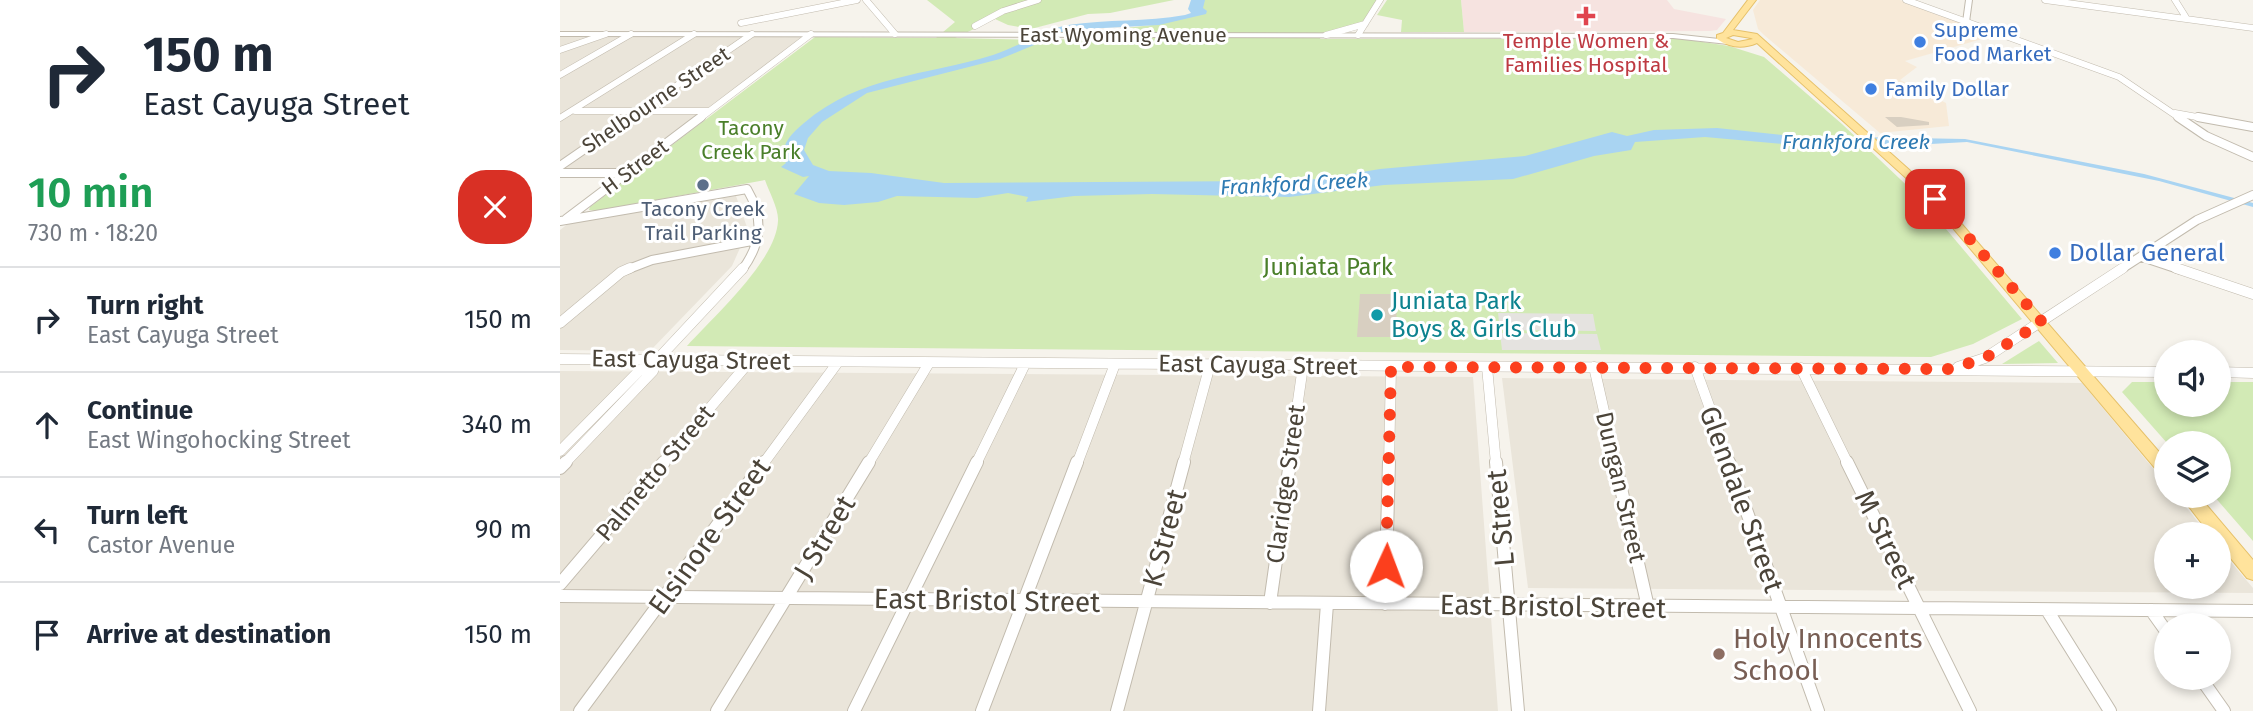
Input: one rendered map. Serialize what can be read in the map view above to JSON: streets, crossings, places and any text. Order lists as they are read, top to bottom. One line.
{"streets":{"street":["East Wyoming Avenue","Shelbourne Street","H Street","East Cayuga Street","Palmetto Street","Claridge Street","Dungan Street","Glendale Street","L Street","Elsinore Street","J Street","K Street","M Street","East Bristol Street"]},"crossings":[["East Wyoming Avenue","Shelbourne Street"],["East Wyoming Avenue","H Street"],["East Cayuga Street","Palmetto Street"],["East Cayuga Street","Claridge Street"],["East Cayuga Street","Dungan Street"],["East Cayuga Street","Glendale Street"],["East Cayuga Street","L Street"],["East Cayuga Street","Elsinore Street"],["East Cayuga Street","J Street"],["East Cayuga Street","K Street"],["East Cayuga Street","M Street"],["Claridge Street","East Bristol Street"],["Dungan Street","East Bristol Street"],["Glendale Street","East Bristol Street"],["L Street","East Bristol Street"],["Elsinore Street","East Bristol Street"],["J Street","East Bristol Street"],["K Street","East Bristol Street"],["M Street","East Bristol Street"]],"water":["Frankford Creek"],"parks":["Tacony Creek Park","Juniata Park"],"places":{"health":["Temple Women & Families Hospital"],"other":["Supreme Food Market","Family Dollar","Tacony Creek Trail Parking","Dollar General","Juniata Park Boys & Girls Club","Holy Innocents School"]},"page":{"turn":["150 m","East Cayuga Street"],"heading":["10 min","730 m · 18:20"],"list":[{"name":"Turn right","note":"East Cayuga Street","value":"150 m"},{"name":"Continue","note":"East Wingohocking Street","value":"340 m"},{"name":"Turn left","note":"Castor Avenue","value":"90 m"},{"name":"Arrive at destination","value":"150 m"}],"map_buttons":["+","−"]}}
